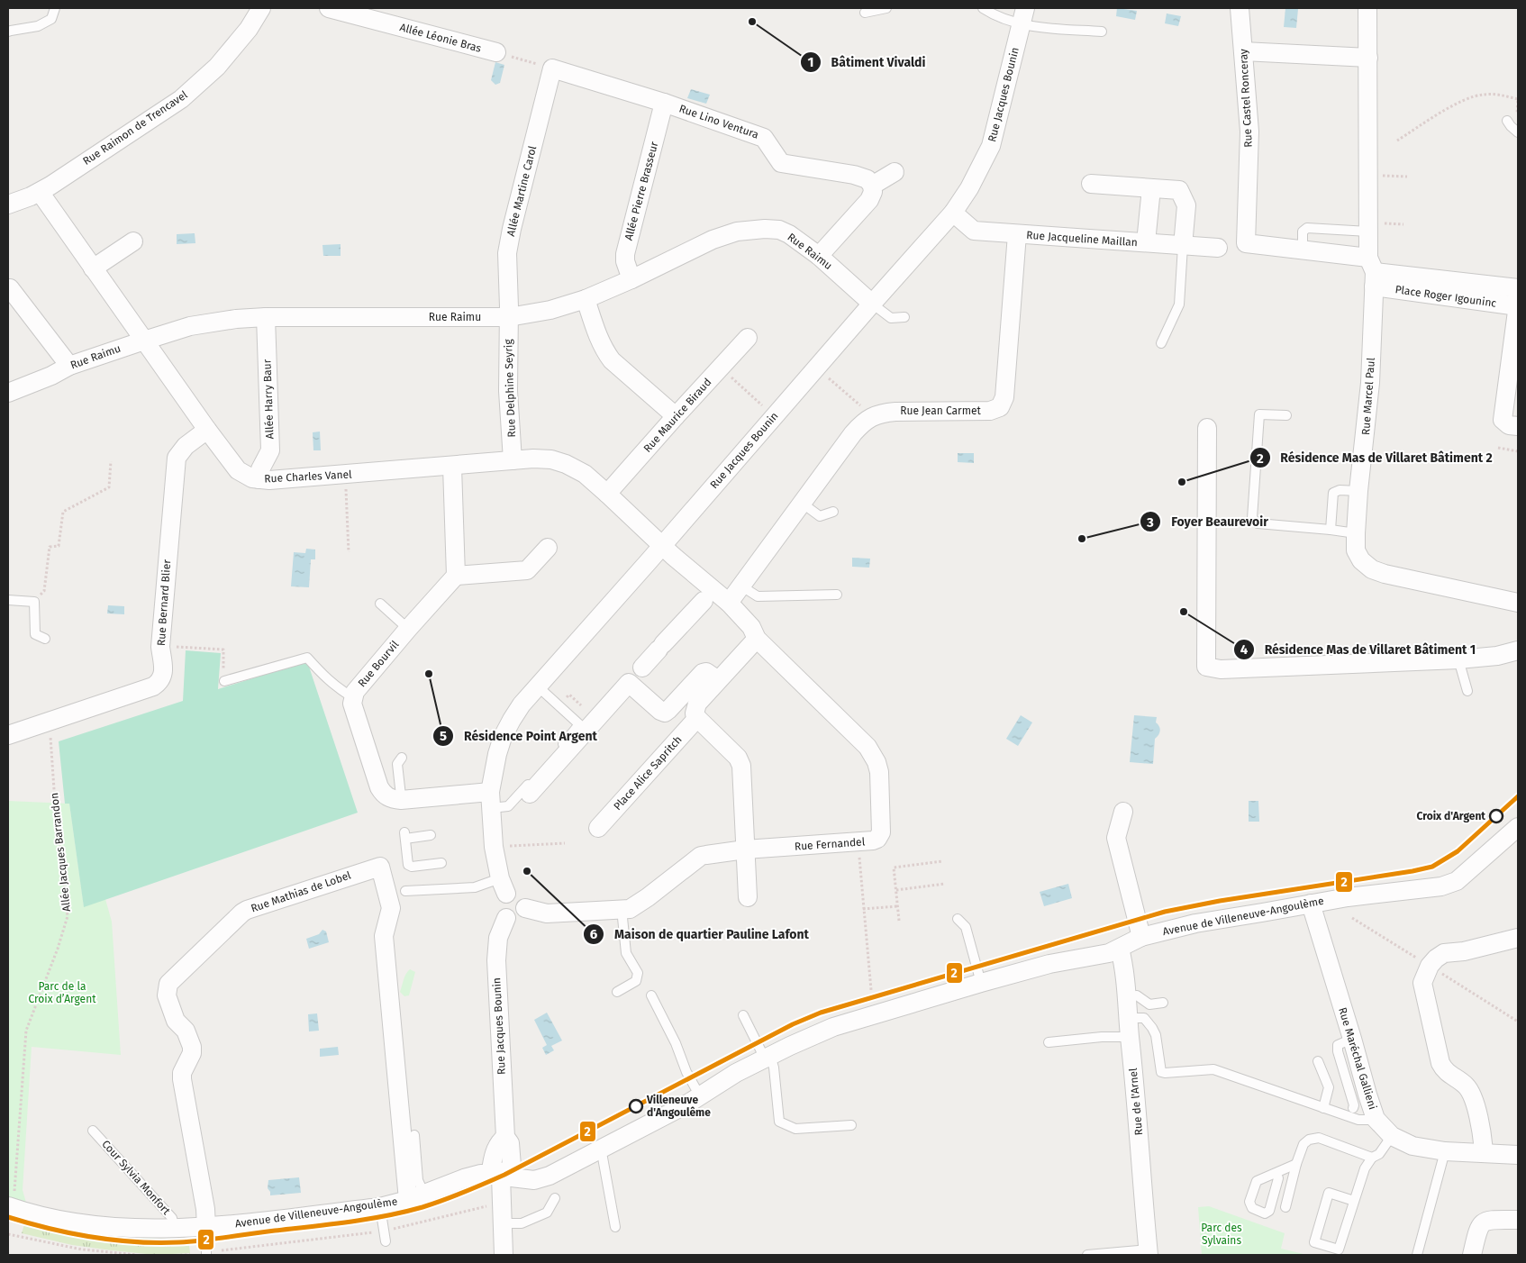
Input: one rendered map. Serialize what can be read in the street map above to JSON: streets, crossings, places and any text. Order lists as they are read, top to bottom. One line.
{"streets":{"street":["Allée Léonie Bras","Rue Jacques Bounin","Rue Castel Ronceray","Rue Lino Ventura","Rue Raimon de Trencavel","Allée Martine Carol","Allée Pierre Brasseur","Rue Jacqueline Maillan","Rue Raimu","Place Roger Igouninc","Rue Delphine Seyrig","Rue Marcel Paul","Allée Harry Baur","Rue Jean Carmet","Rue Maurice Biraud","Rue Charles Vanel","Rue Bernard Blier","Rue Bourvil","Place Alice Sapritch","Rue Fernandel","Rue Mathias de Lobel","Avenue de Villeneuve-Angoulème","Rue Maréchal Gallieni","Rue de l'Arnel"],"lane":["Cour Sylvia Monfort"],"path":["Allée Jacques Barrandon"]},"crossings":[["Allée Léonie Bras","Rue Lino Ventura"],["Allée Léonie Bras","Allée Martine Carol"],["Rue Jacques Bounin","Rue Jacqueline Maillan"],["Rue Jacques Bounin","Rue Raimu"],["Rue Jacques Bounin","Rue Charles Vanel"],["Rue Jacques Bounin","Rue Bourvil"],["Rue Jacques Bounin","Rue Fernandel"],["Rue Jacques Bounin","Avenue de Villeneuve-Angoulème"],["Rue Lino Ventura","Allée Martine Carol"],["Rue Lino Ventura","Allée Pierre Brasseur"],["Rue Raimon de Trencavel","Rue Charles Vanel"],["Allée Martine Carol","Rue Raimu"],["Allée Martine Carol","Rue Delphine Seyrig"],["Allée Pierre Brasseur","Rue Raimu"],["Rue Jacqueline Maillan","Rue Jean Carmet"],["Rue Raimu","Rue Delphine Seyrig"],["Rue Raimu","Allée Harry Baur"],["Rue Raimu","Rue Charles Vanel"],["Place Roger Igouninc","Rue Marcel Paul"],["Rue Delphine Seyrig","Rue Charles Vanel"],["Allée Harry Baur","Rue Charles Vanel"],["Rue Jean Carmet","Rue Fernandel"],["Rue Maurice Biraud","Rue Charles Vanel"],["Rue Charles Vanel","Rue Bernard Blier"],["Rue Charles Vanel","Rue Fernandel"],["Rue Bernard Blier","Allée Jacques Barrandon"],["Allée Jacques Barrandon","Avenue de Villeneuve-Angoulème"],["Rue Mathias de Lobel","Avenue de Villeneuve-Angoulème"],["Avenue de Villeneuve-Angoulème","Rue Maréchal Gallieni"],["Avenue de Villeneuve-Angoulème","Rue de l'Arnel"],["Avenue de Villeneuve-Angoulème","Cour Sylvia Monfort"]],"parks":["Parc de la Croix d’Argent","Parc des Sylvains"],"places":["Bâtiment Vivaldi","Résidence Mas de Villaret Bâtiment 2","Foyer Beaurevoir","Résidence Mas de Villaret Bâtiment 1","Résidence Point Argent","Croix d'Argent","Maison de quartier Pauline Lafont","Villeneuve d'Angoulême"],"lines":["tram line 2"]}
